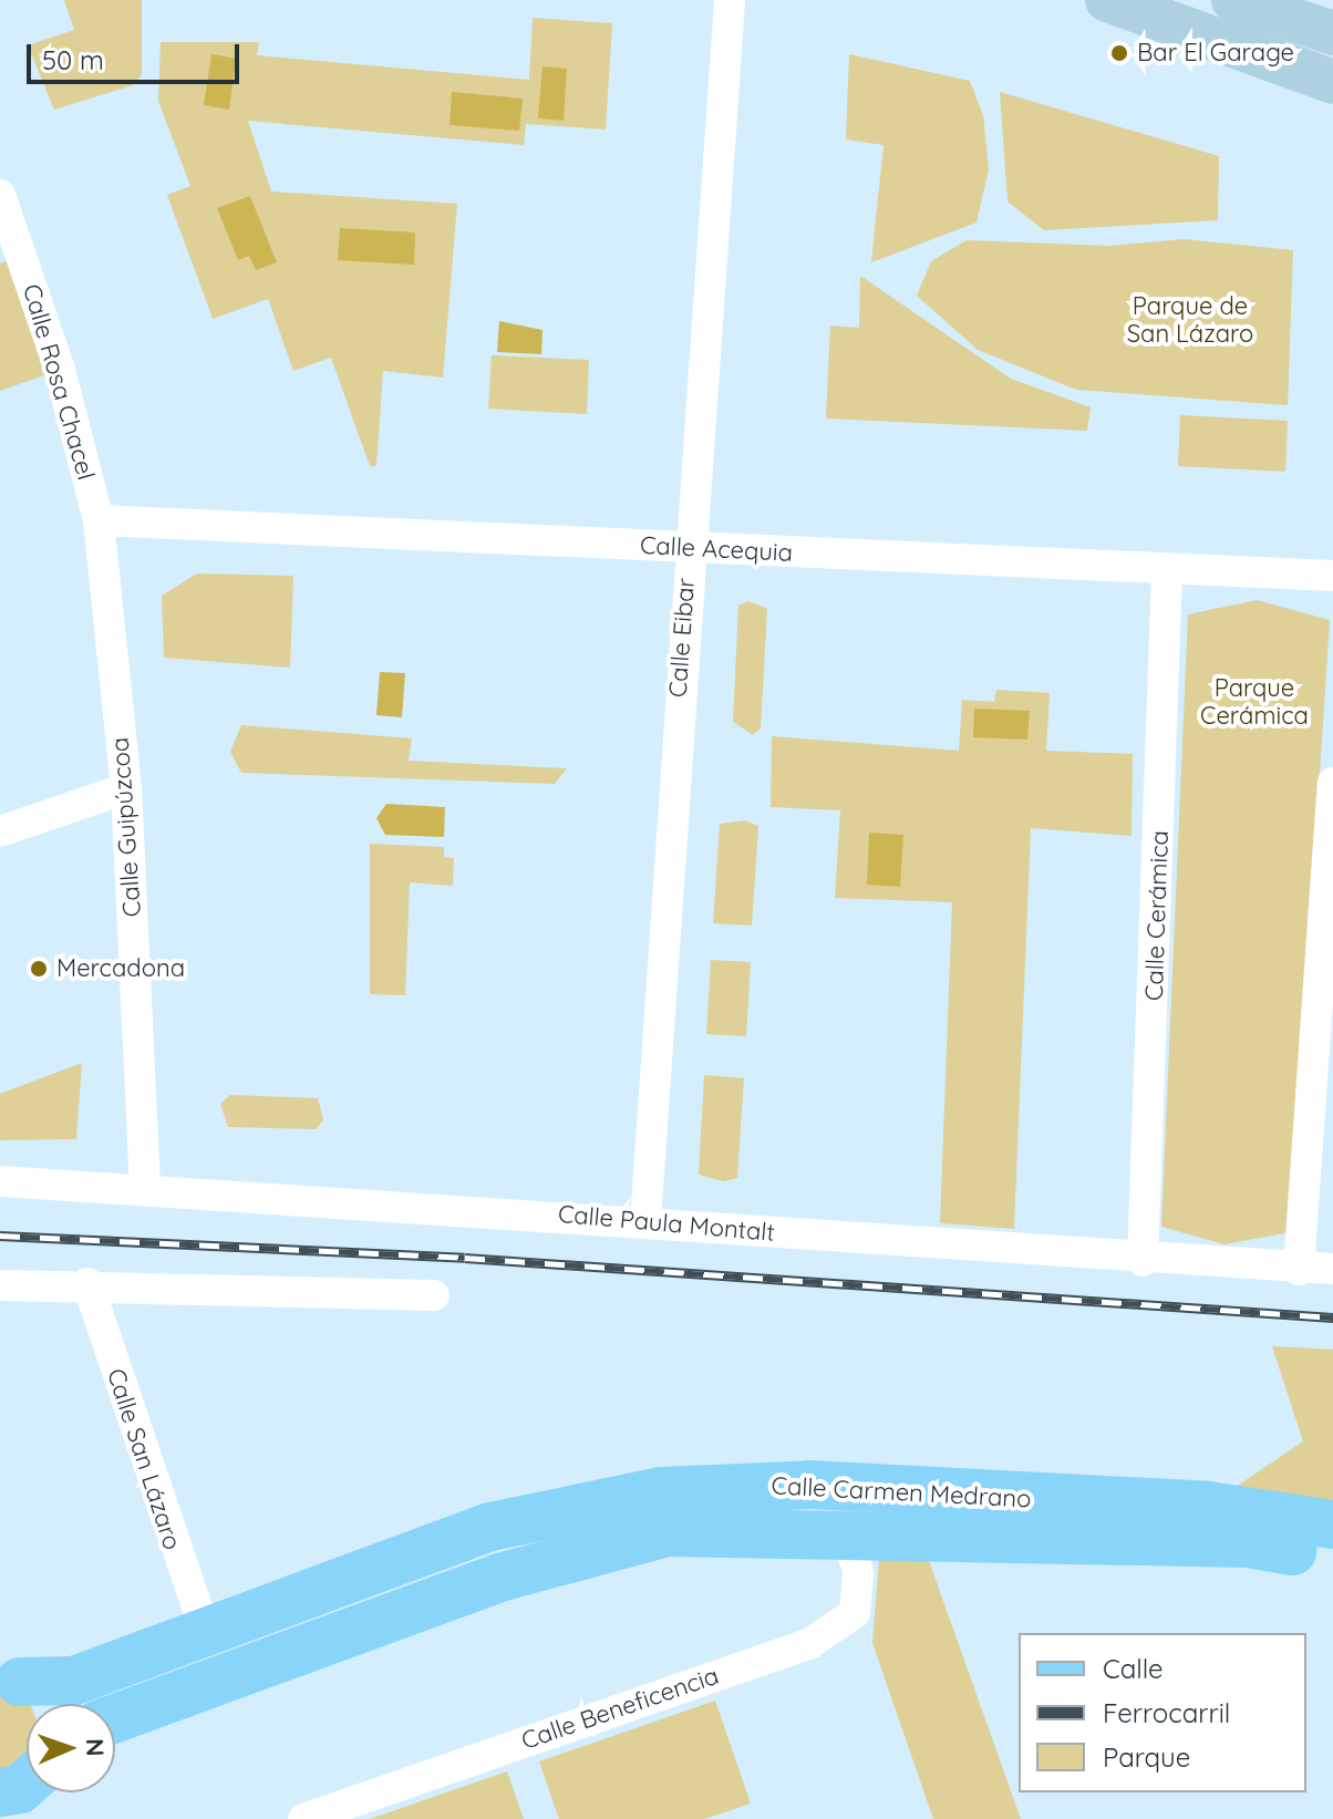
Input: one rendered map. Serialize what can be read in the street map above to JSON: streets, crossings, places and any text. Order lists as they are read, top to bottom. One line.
{"streets":{"main road":["Calle Carmen Medrano"],"street":["Calle Rosa Chacel","Calle Acequia","Calle Eibar","Calle Guipúzcoa","Calle Cerámica","Calle Paula Montalt","Calle San Lázaro","Calle Beneficencia"]},"crossings":[["Calle Rosa Chacel","Calle Acequia"],["Calle Rosa Chacel","Calle Guipúzcoa"],["Calle Acequia","Calle Eibar"],["Calle Acequia","Calle Guipúzcoa"],["Calle Acequia","Calle Cerámica"],["Calle Eibar","Calle Paula Montalt"],["Calle Guipúzcoa","Calle Paula Montalt"],["Calle Cerámica","Calle Paula Montalt"],["Calle San Lázaro","Calle Carmen Medrano"],["Calle Carmen Medrano","Calle Beneficencia"]],"parks":["Parque de San Lázaro","Parque Cerámica"],"places":["Bar El Garage","Mercadona"],"legend":["Calle","Ferrocarril","Parque"],"scale_bar":"50 m","north":"right"}
